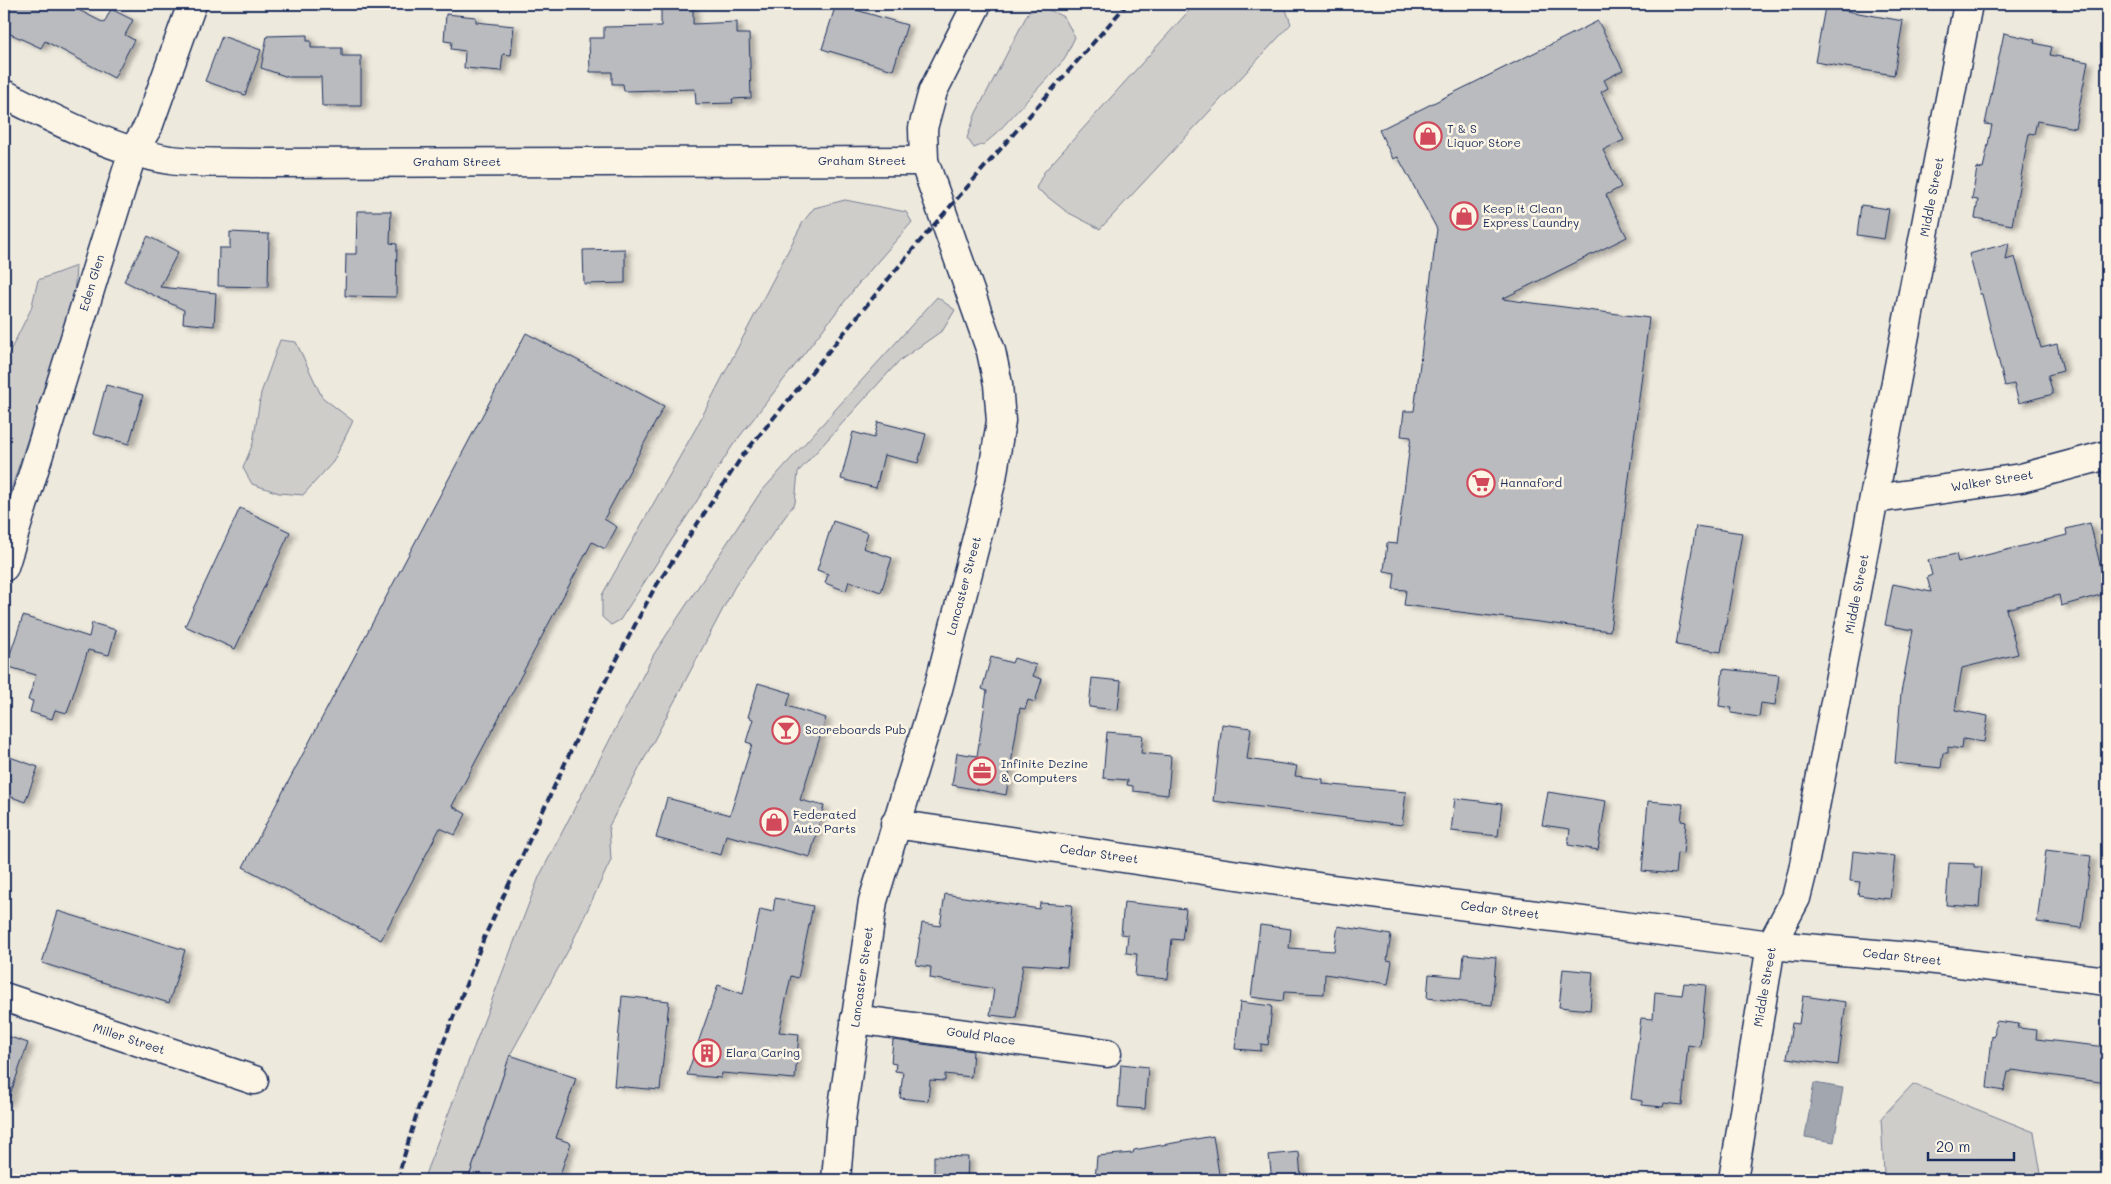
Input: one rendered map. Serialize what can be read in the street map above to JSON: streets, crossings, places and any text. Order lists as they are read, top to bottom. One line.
{"streets":{"street":["Graham Street","Middle Street","Eden Glen","Walker Street","Lancaster Street","Cedar Street","Gould Place","Miller Street"]},"crossings":[["Graham Street","Eden Glen"],["Graham Street","Lancaster Street"],["Middle Street","Walker Street"],["Middle Street","Cedar Street"],["Lancaster Street","Cedar Street"],["Lancaster Street","Gould Place"]],"places":{"shop":["T & S Liquor Store","Keep it Clean Express Laundry","Federated Auto Parts"],"supermarket":["Hannaford"],"bar":["Scoreboards Pub"],"office":["Infinite Dezine & Computers"],"building":["Elara Caring"]},"scale_bar":"20 m"}
